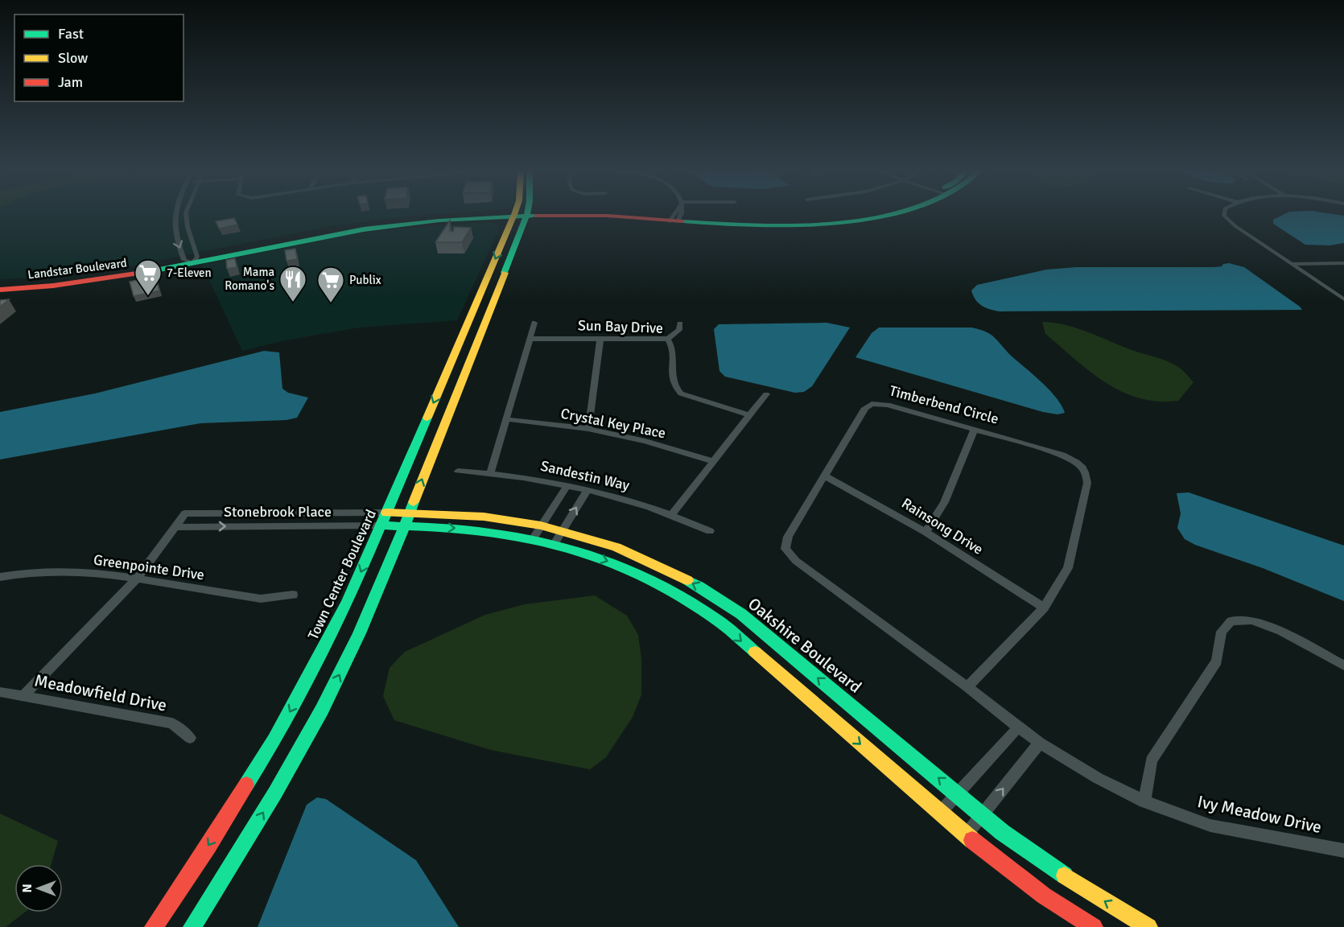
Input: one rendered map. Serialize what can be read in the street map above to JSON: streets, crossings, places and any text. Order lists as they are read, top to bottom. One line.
{"streets":{"main road":["Landstar Boulevard","Town Center Boulevard","Oakshire Boulevard"],"street":["Sun Bay Drive","Timberbend Circle","Crystal Key Place","Sandestin Way","Stonebrook Place","Rainsong Drive","Greenpointe Drive","Meadowfield Drive","Ivy Meadow Drive"]},"crossings":[["Landstar Boulevard","Town Center Boulevard"],["Timberbend Circle","Rainsong Drive"],["Timberbend Circle","Ivy Meadow Drive"],["Stonebrook Place","Town Center Boulevard"],["Stonebrook Place","Oakshire Boulevard"],["Town Center Boulevard","Oakshire Boulevard"]],"places":{"supermarket":["7-Eleven","Publix"],"restaurant":["Mama Romano's"]},"legend":["Fast","Slow","Jam"],"north":"left"}
